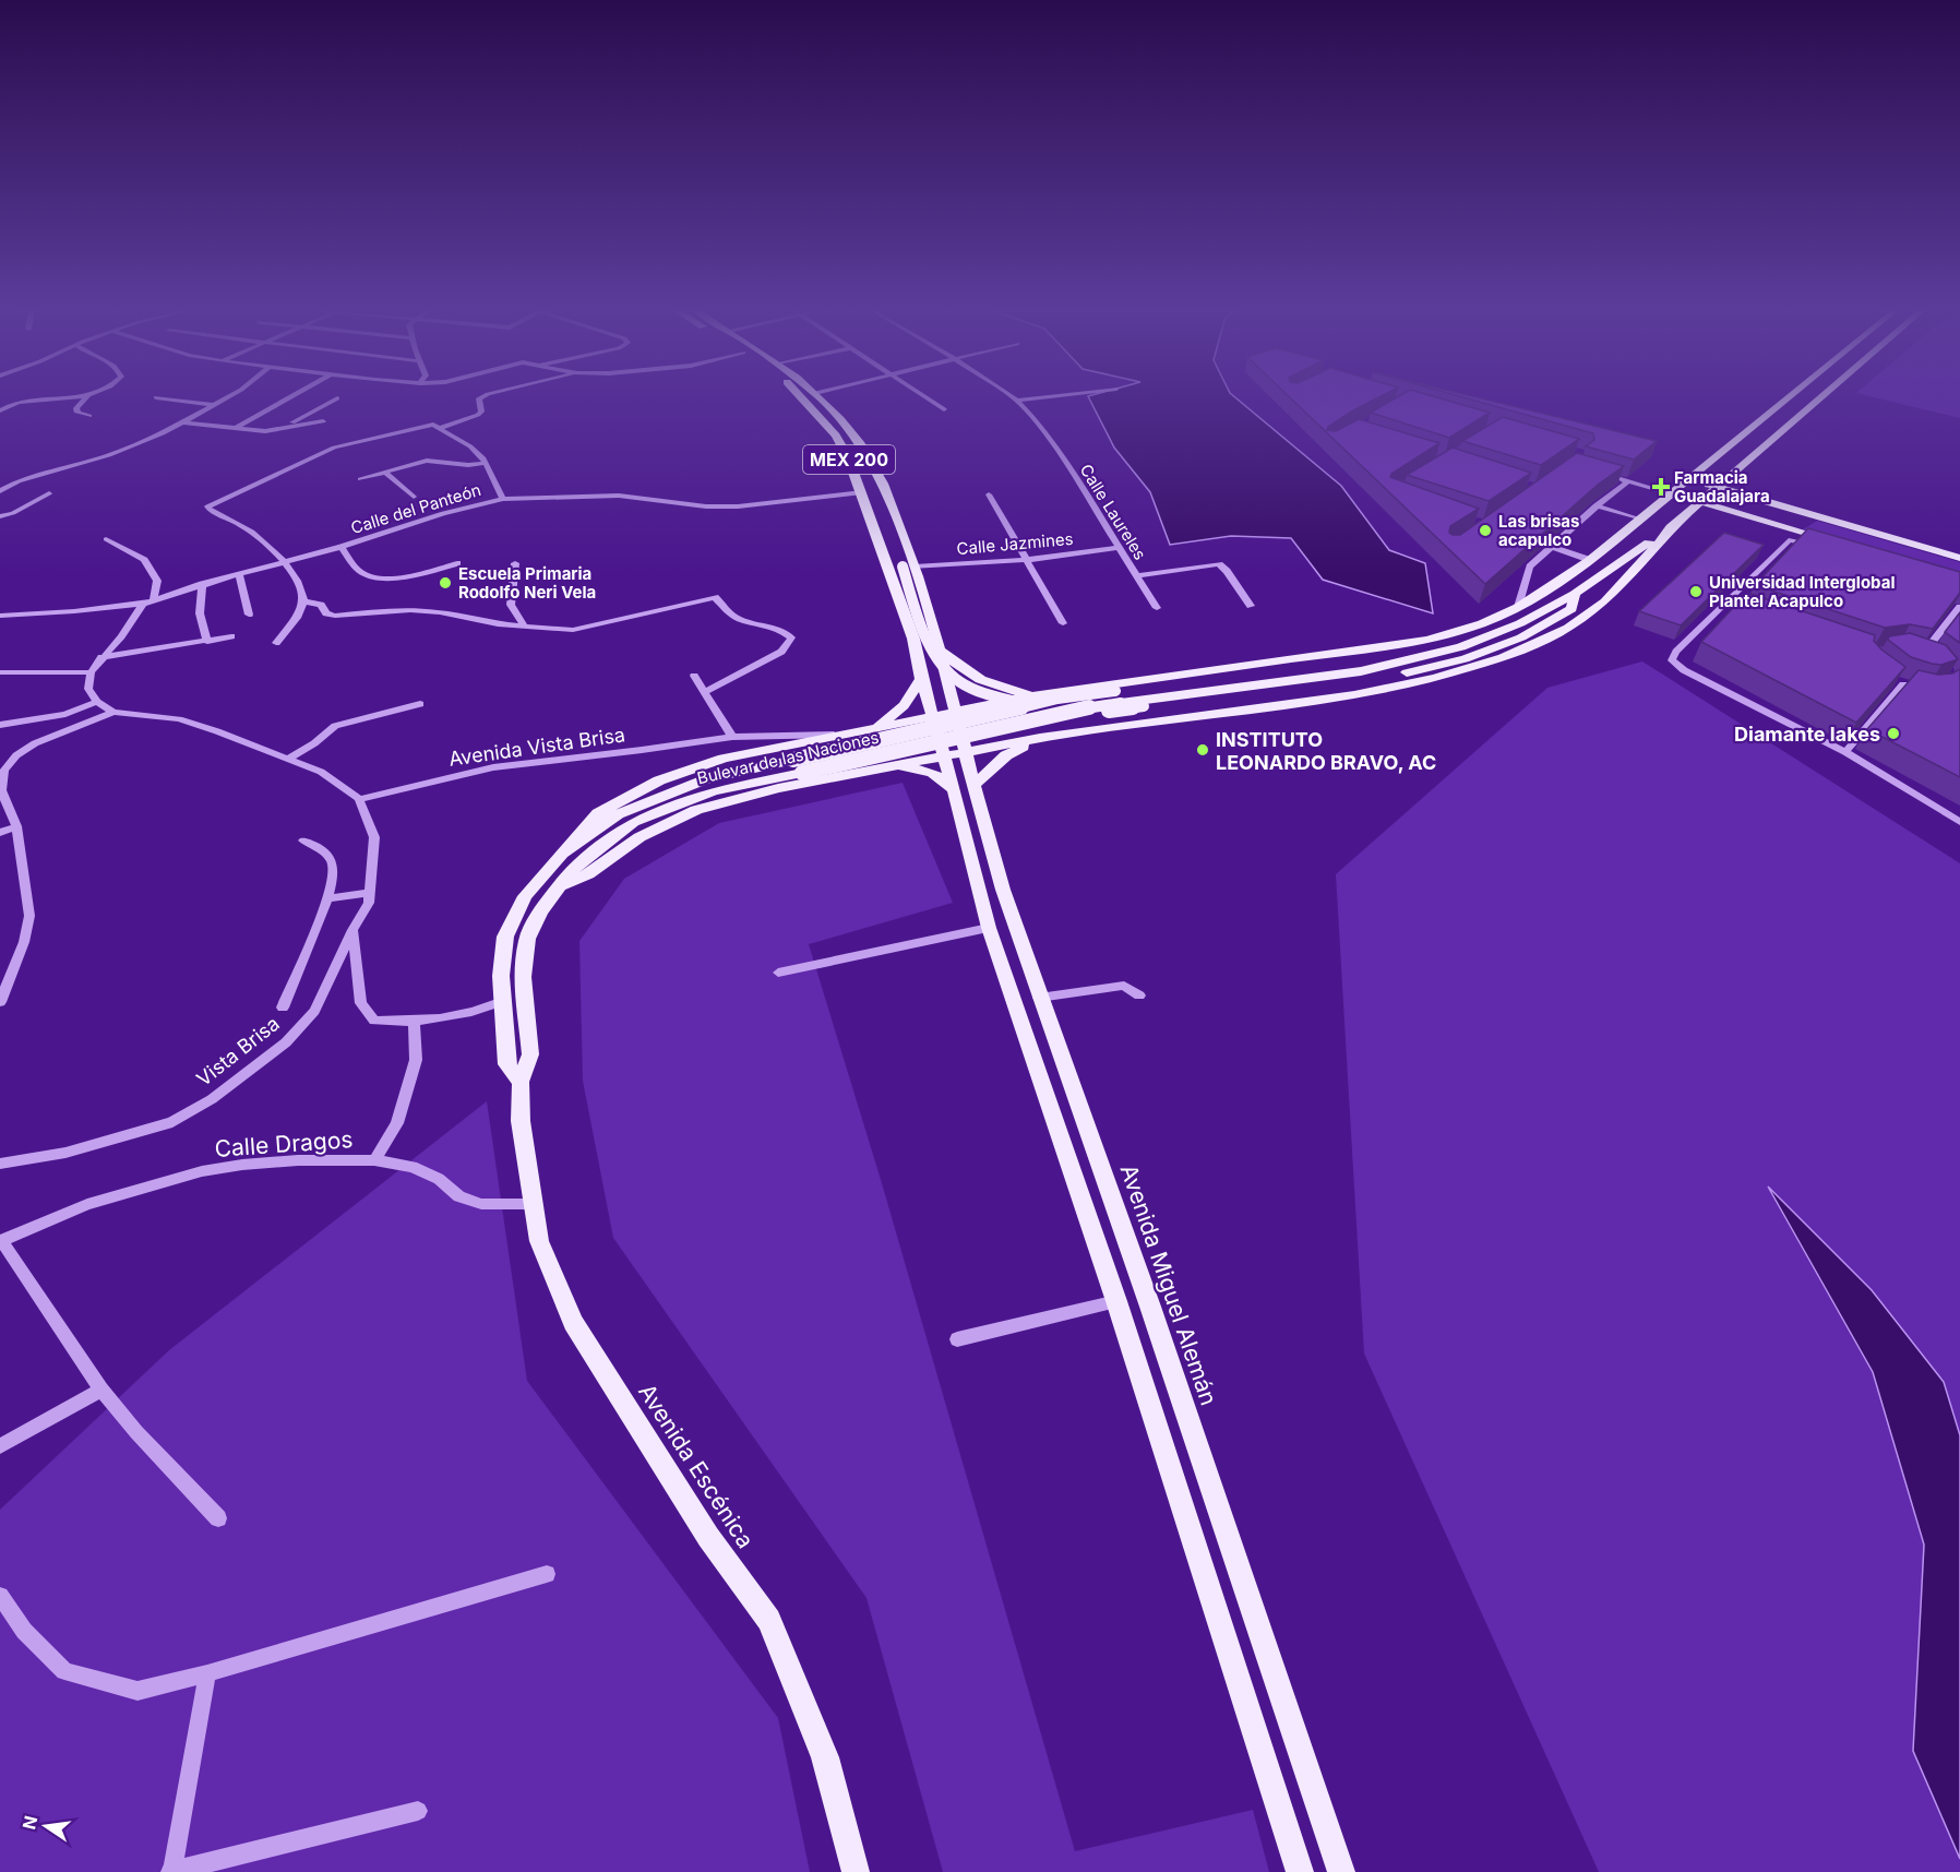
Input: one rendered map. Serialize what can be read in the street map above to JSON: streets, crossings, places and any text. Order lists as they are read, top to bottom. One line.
{"streets":{"main road":["MEX 200","Bulevar de las Naciones","Avenida Miguel Alemán","Avenida Escénica"],"street":["Calle del Panteón","Calle Laureles","Calle Jazmines","Avenida Vista Brisa","Vista Brisa","Calle Dragos"]},"crossings":[["MEX 200","Calle del Panteón"],["MEX 200","Calle Jazmines"],["MEX 200","Avenida Miguel Alemán"],["Calle Laureles","Calle Jazmines"],["Avenida Vista Brisa","Vista Brisa"],["Bulevar de las Naciones","Avenida Escénica"],["Calle Dragos","Avenida Escénica"]],"places":{"health":["Farmacia Guadalajara"],"other":["Las brisas acapulco","Escuela Primaria Rodolfo Neri Vela","Universidad Interglobal Plantel Acapulco","Diamante lakes","INSTITUTO LEONARDO BRAVO, AC"]},"north":"left"}
